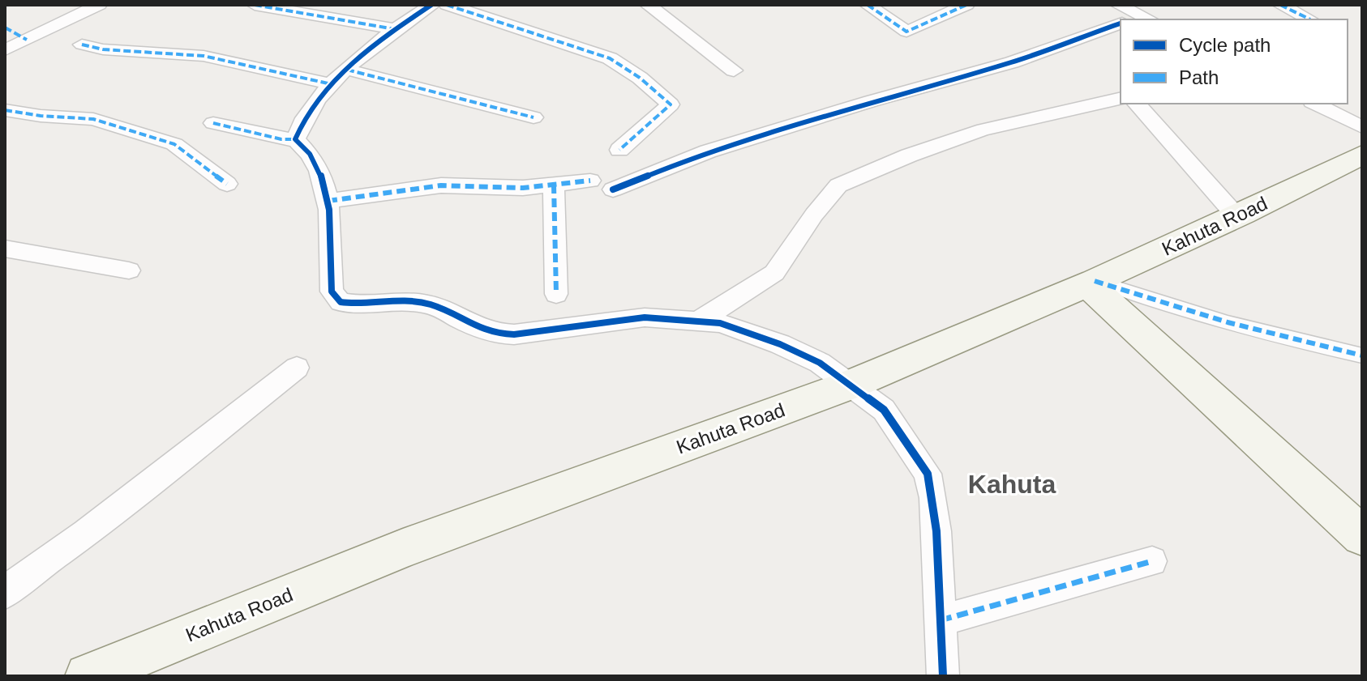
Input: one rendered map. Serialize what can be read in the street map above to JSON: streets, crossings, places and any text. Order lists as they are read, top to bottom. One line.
{"streets":{"main road":["Kahuta Road"]},"districts":["Kahuta"],"legend":["Cycle path","Path"]}
